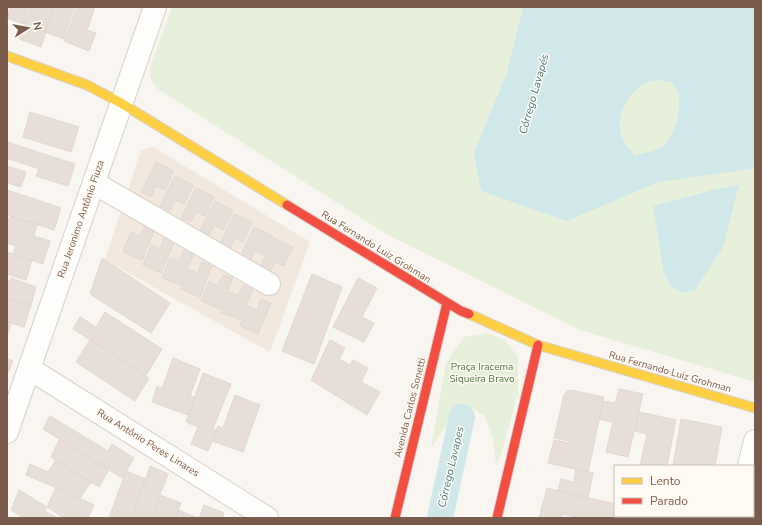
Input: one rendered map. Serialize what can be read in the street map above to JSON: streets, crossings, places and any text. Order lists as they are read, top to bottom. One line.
{"streets":{"main road":["Rua Fernando Luiz Grohman","Avenida Carlos Sonetti"],"street":["Rua Jeronimo Antônio Fiuza","Rua Antônio Peres Linares"]},"crossings":[["Rua Jeronimo Antônio Fiuza","Rua Fernando Luiz Grohman"],["Rua Jeronimo Antônio Fiuza","Rua Antônio Peres Linares"],["Rua Fernando Luiz Grohman","Avenida Carlos Sonetti"]],"water":["Córrego Lavapés","Córrego Lavapes"],"parks":["Praça Iracema Siqueira Bravo"],"legend":["Lento","Parado"],"north":"right"}
